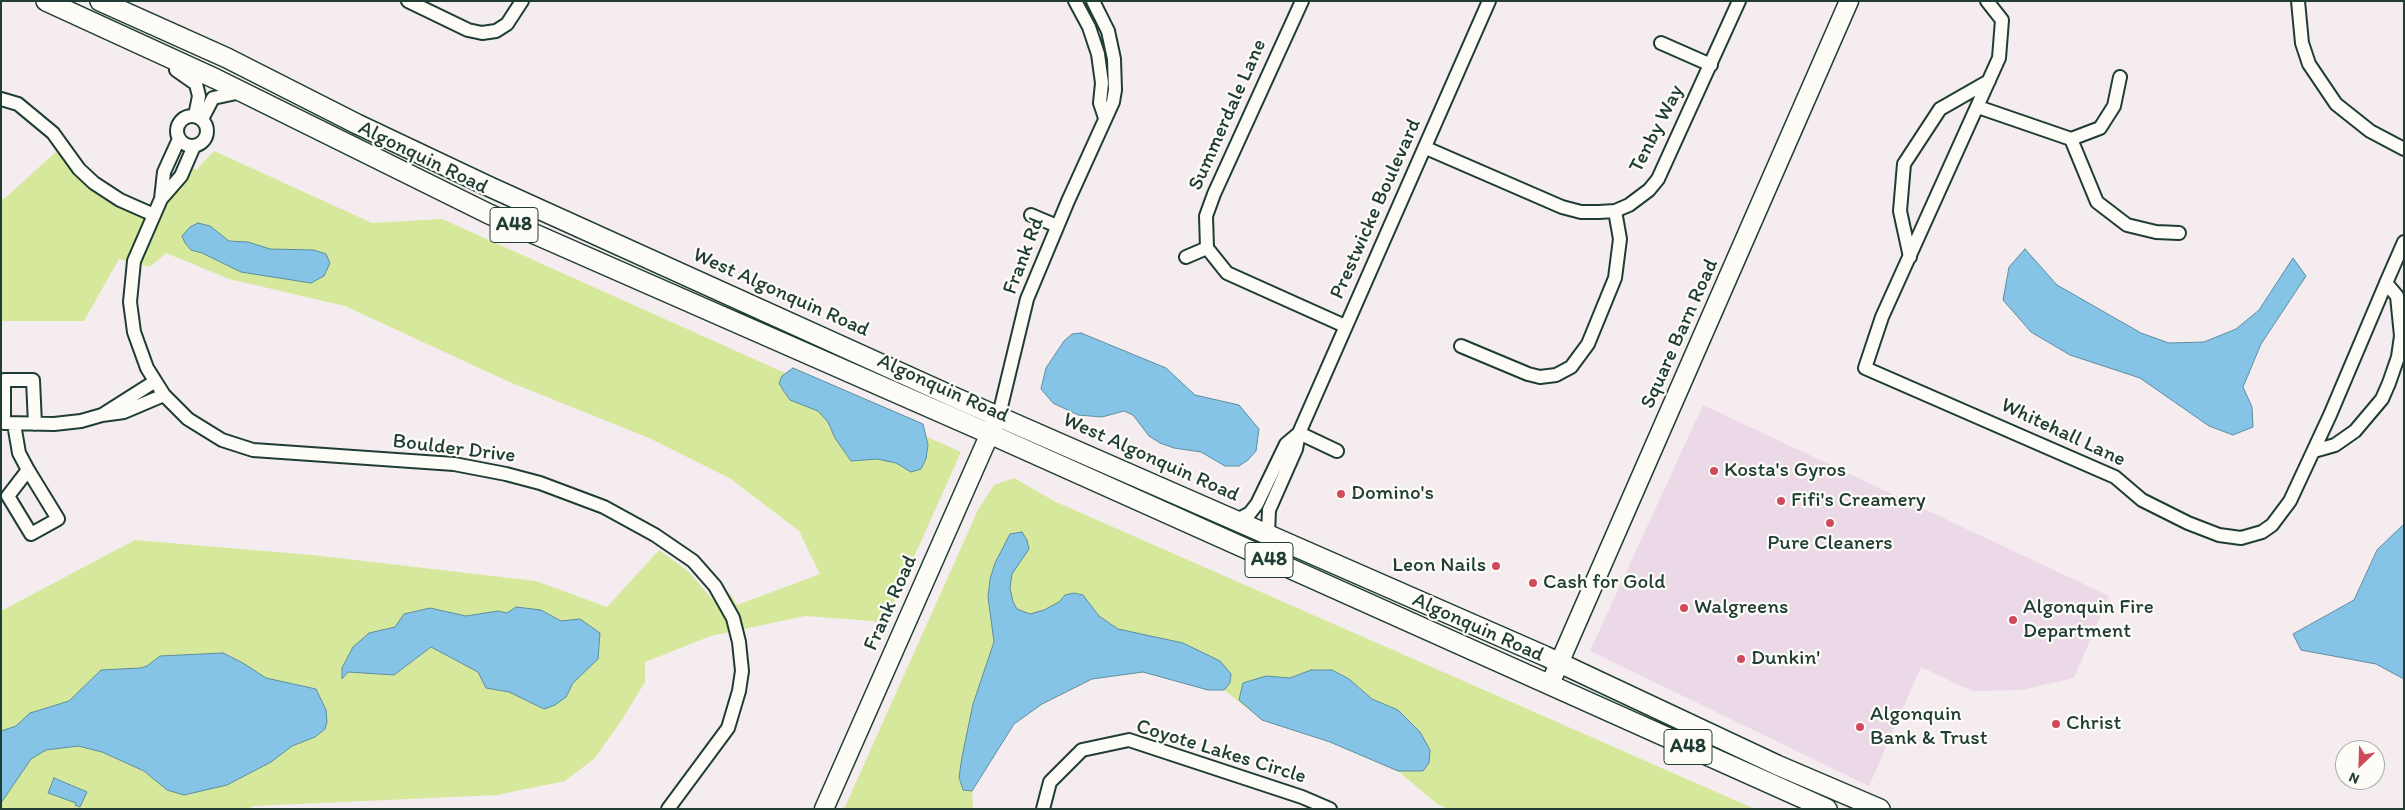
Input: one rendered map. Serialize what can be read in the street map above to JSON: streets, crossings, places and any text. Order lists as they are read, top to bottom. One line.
{"streets":{"main road":["Algonquin Road","A48","West Algonquin Road"],"street":["Summerdale Lane","Tenby Way","Prestwicke Boulevard","Frank Rd","Square Barn Road","Whitehall Lane","Boulder Drive","Frank Road","Coyote Lakes Circle"]},"crossings":[["Tenby Way","Prestwicke Boulevard"],["Algonquin Road","West Algonquin Road"],["Algonquin Road","Square Barn Road"],["Algonquin Road","Boulder Drive"],["Algonquin Road","Frank Road"],["Prestwicke Boulevard","West Algonquin Road"],["Frank Rd","West Algonquin Road"],["Frank Rd","Frank Road"],["West Algonquin Road","Square Barn Road"],["West Algonquin Road","Frank Road"]],"places":["Kosta's Gyros","Domino's","Fifi's Creamery","Pure Cleaners","Leon Nails","Cash for Gold","Walgreens","Algonquin Fire Department","Dunkin'","Christ","Algonquin Bank & Trust"],"north":"bottom left"}
